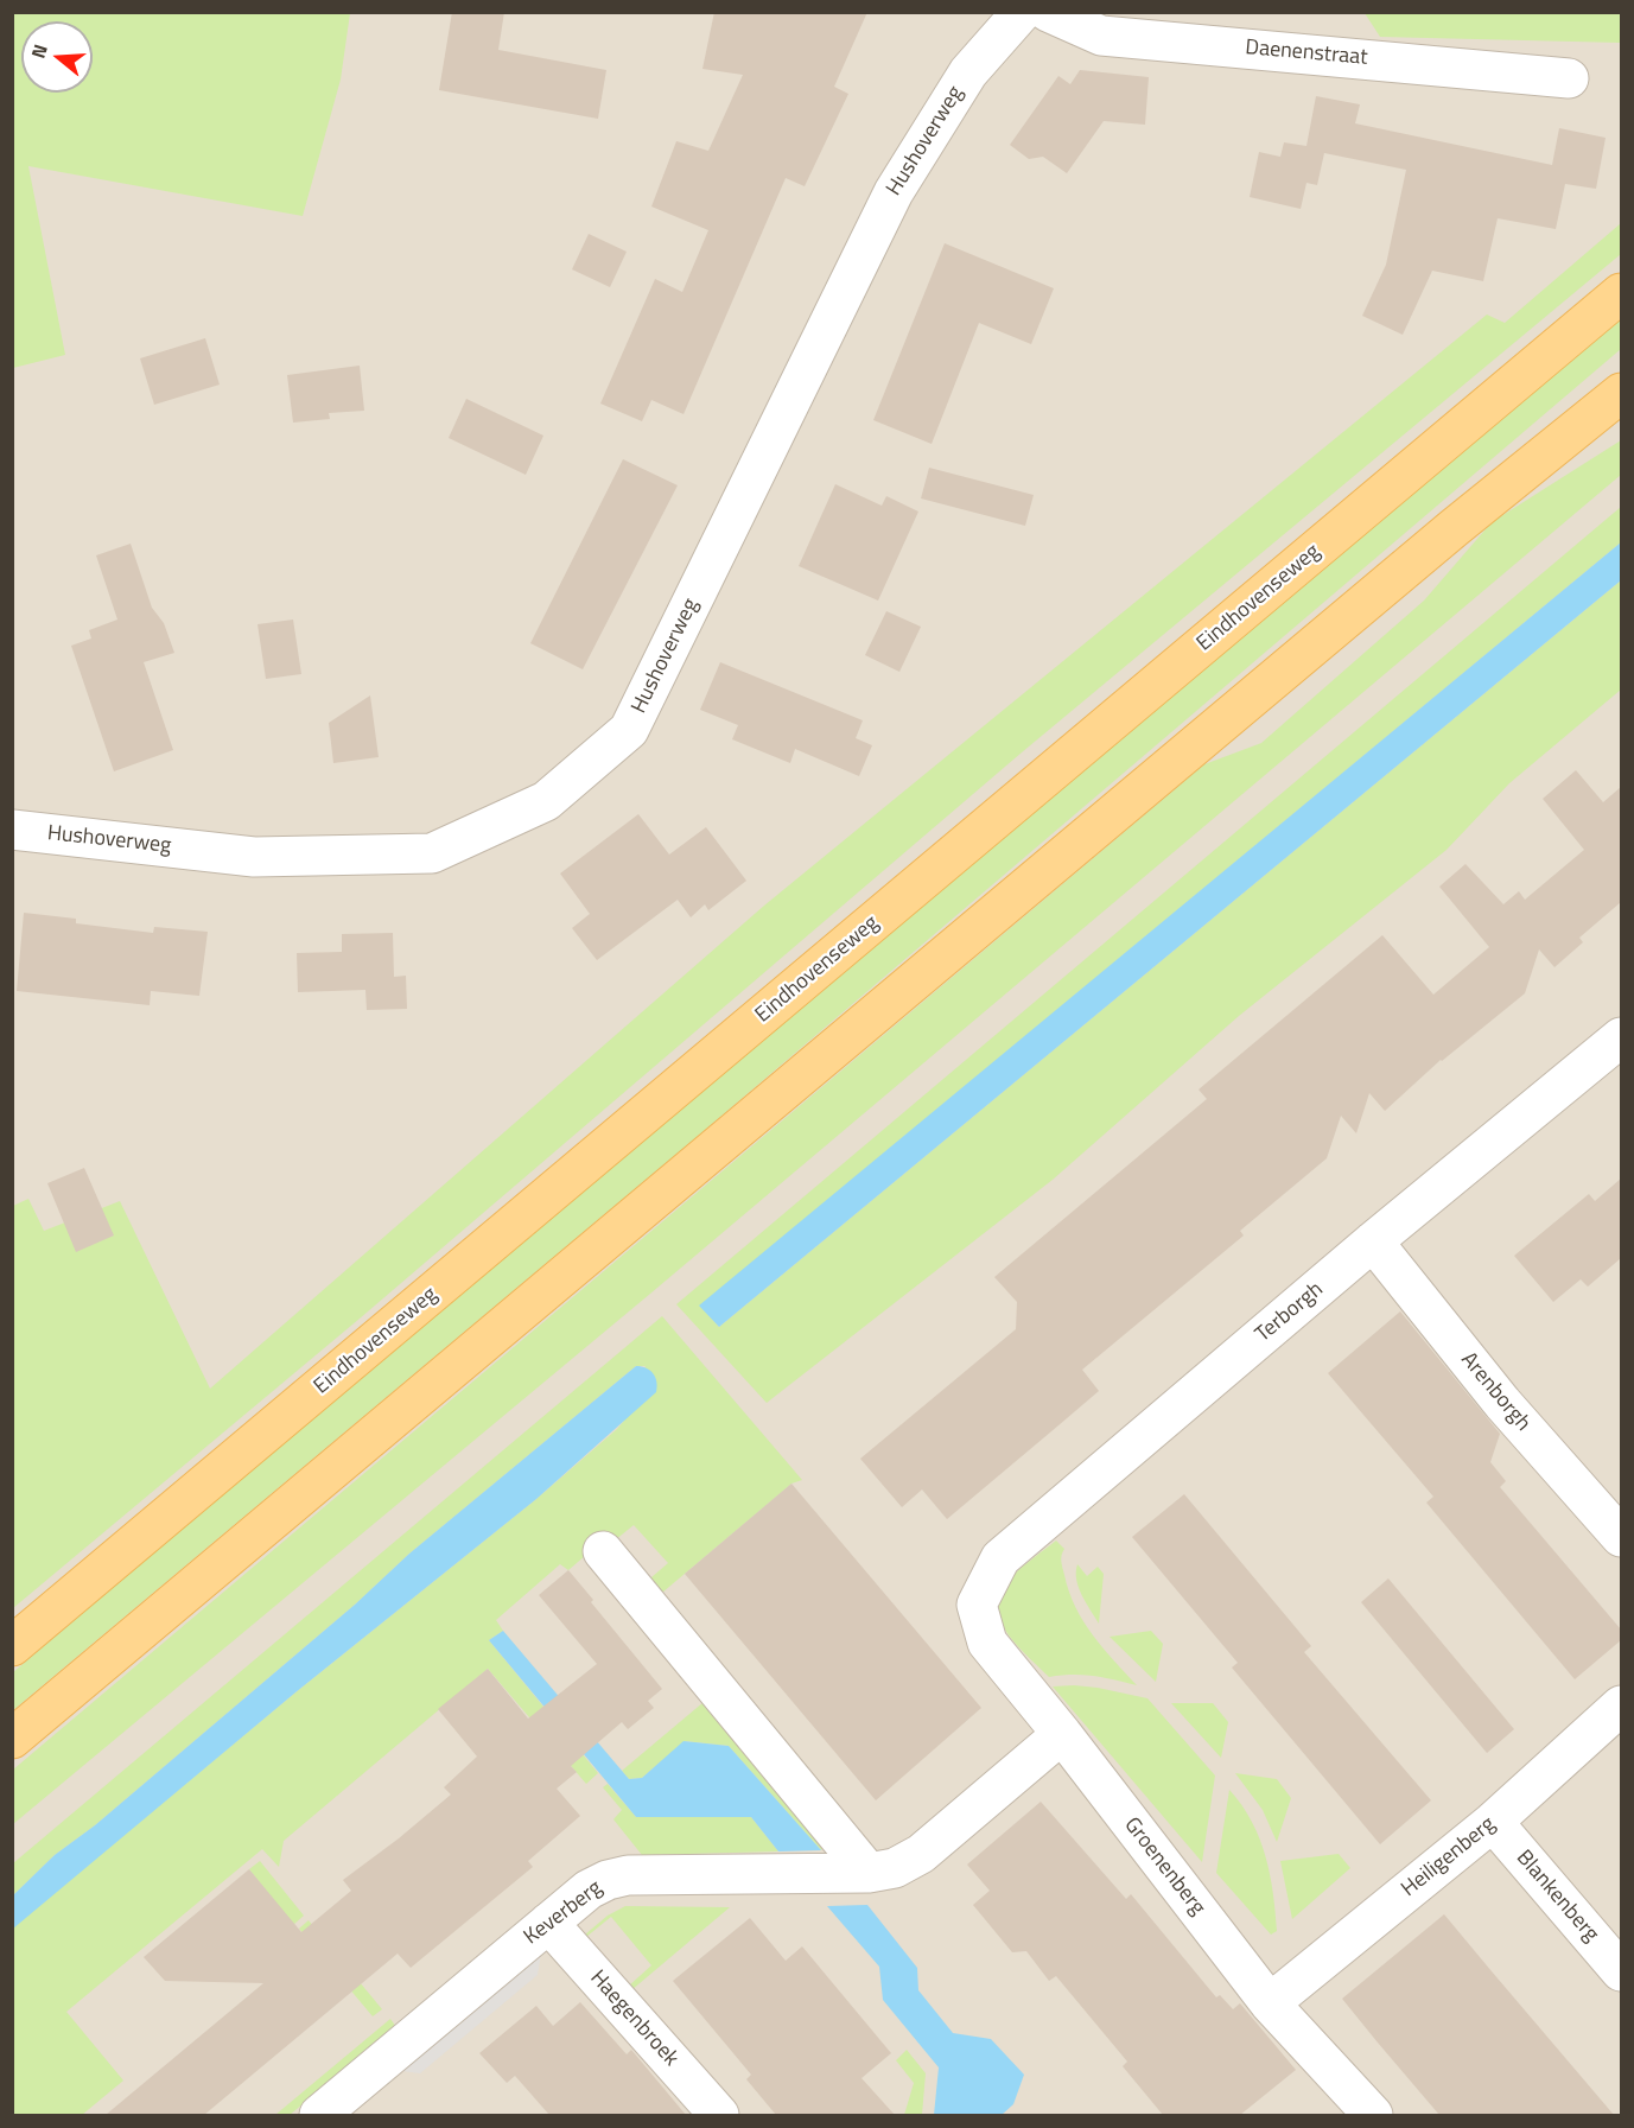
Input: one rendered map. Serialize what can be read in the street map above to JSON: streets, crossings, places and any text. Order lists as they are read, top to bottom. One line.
{"streets":{"main road":["Eindhovenseweg"],"street":["Daenenstraat","Hushoverweg","Terborgh","Arenborgh","Heiligenberg","Groenenberg","Blankenberg","Keverberg","Haegenbroek"]},"crossings":[["Terborgh","Arenborgh"],["Terborgh","Groenenberg"],["Heiligenberg","Groenenberg"],["Heiligenberg","Blankenberg"],["Groenenberg","Keverberg"],["Keverberg","Haegenbroek"]],"north":"left"}
